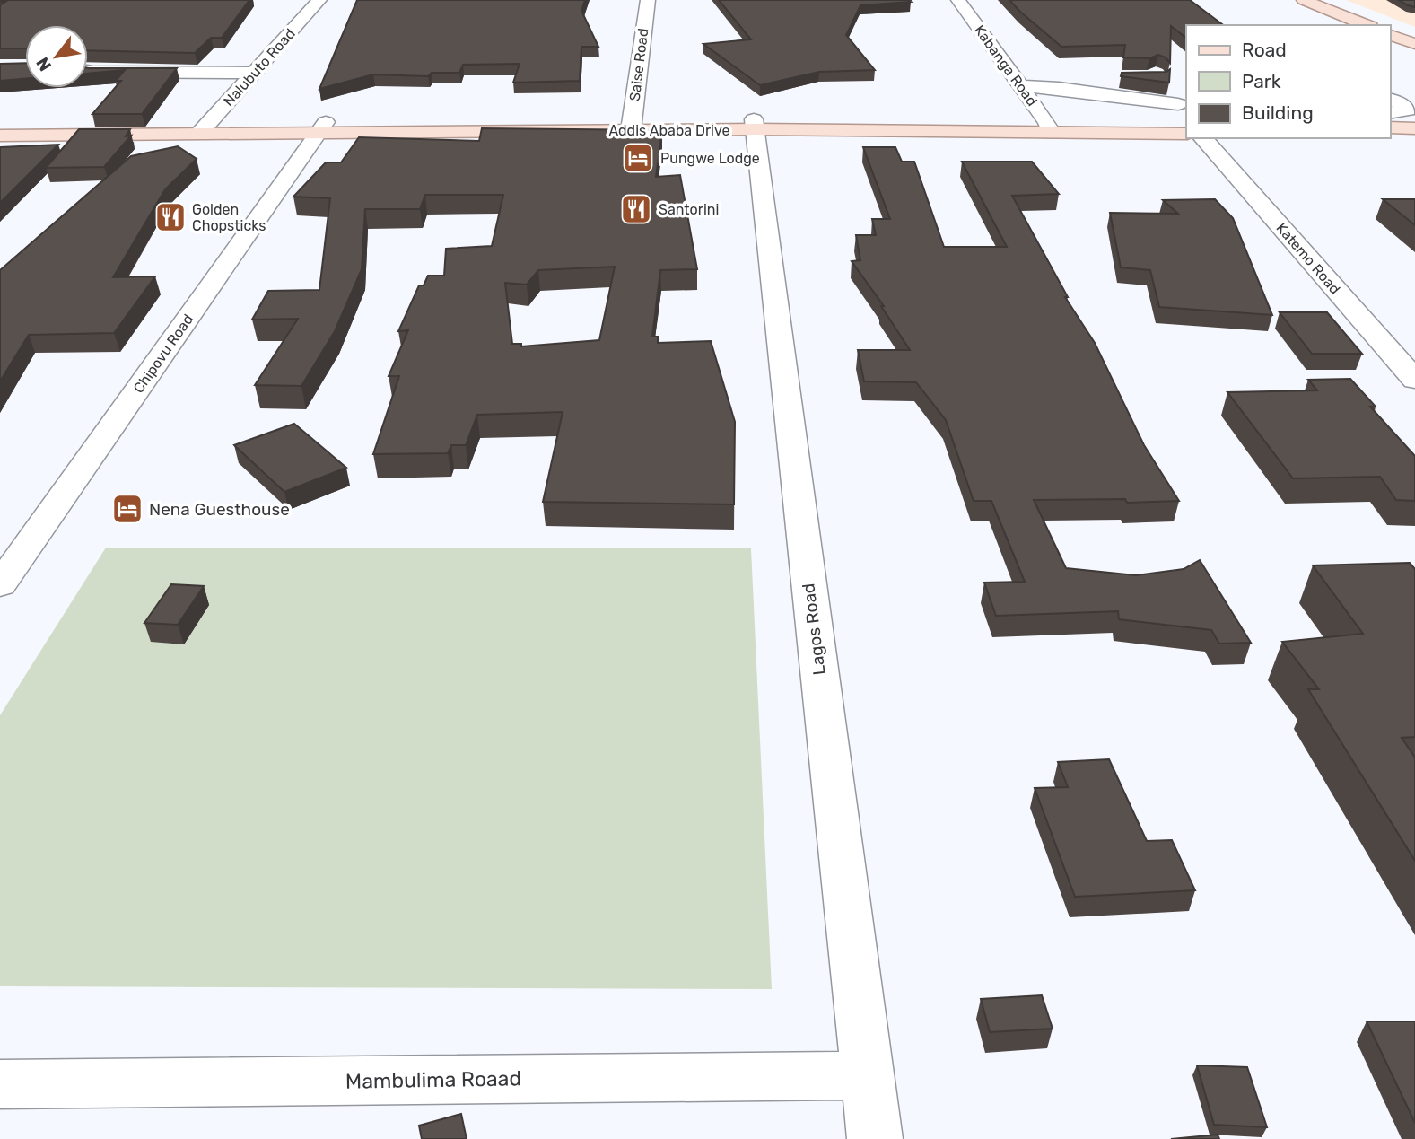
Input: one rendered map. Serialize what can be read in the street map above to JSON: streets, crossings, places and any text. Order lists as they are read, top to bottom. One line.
{"streets":{"main road":["Addis Ababa Drive"],"street":["Saise Road","Kabanga Road","Nalubuto Road","Katemo Road","Chipovu Road","Lagos Road","Mambulima Roaad"]},"crossings":[["Saise Road","Addis Ababa Drive"],["Kabanga Road","Addis Ababa Drive"],["Nalubuto Road","Addis Ababa Drive"],["Addis Ababa Drive","Chipovu Road"],["Addis Ababa Drive","Lagos Road"],["Lagos Road","Mambulima Roaad"]],"places":{"hotel":["Pungwe Lodge","Nena Guesthouse"],"restaurant":["Santorini","Golden Chopsticks"]},"legend":["Road","Park","Building"],"north":"bottom left"}
